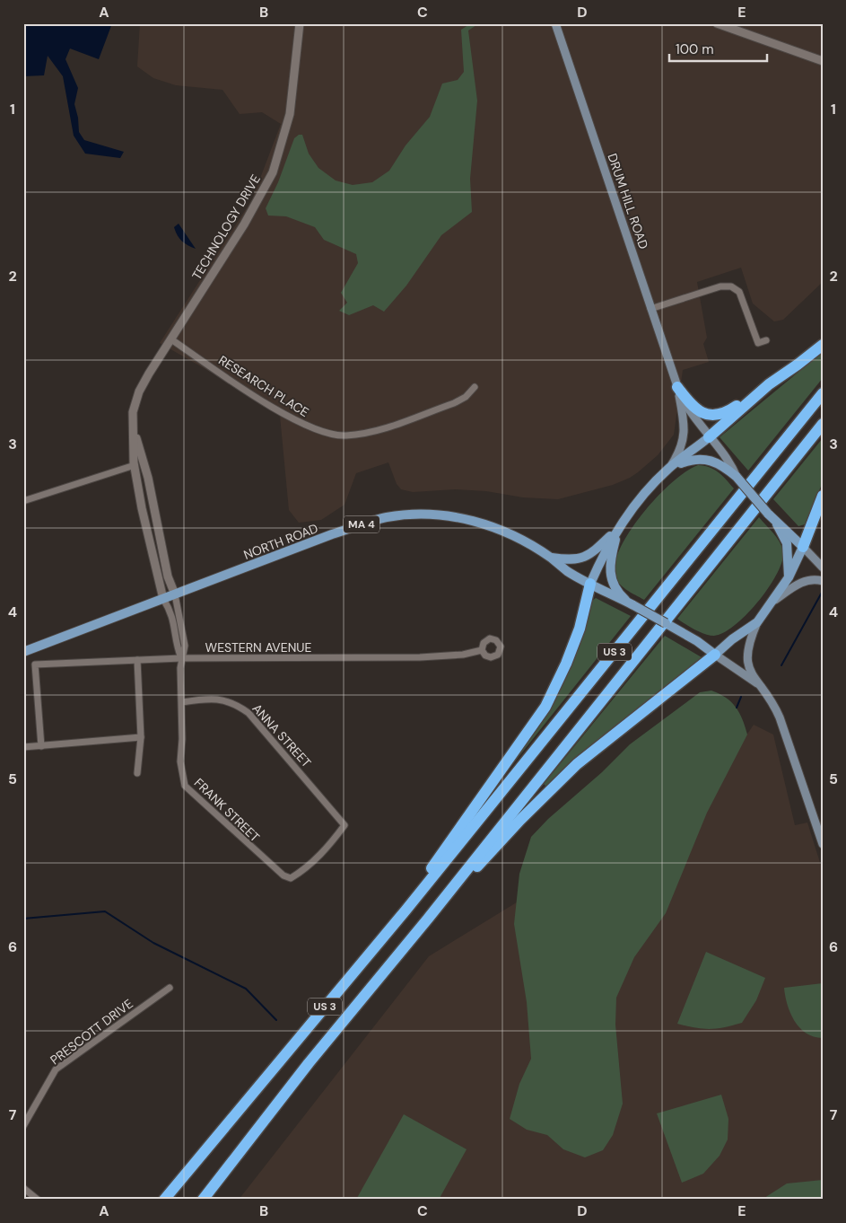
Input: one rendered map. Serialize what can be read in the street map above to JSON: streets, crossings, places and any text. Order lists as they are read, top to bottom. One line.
{"streets":{"highway":["US 3"],"main road":["DRUM HILL ROAD","MA 4","NORTH ROAD"],"street":["TECHNOLOGY DRIVE","RESEARCH PLACE","WESTERN AVENUE","ANNA STREET","FRANK STREET","PRESCOTT DRIVE"]},"crossings":[["DRUM HILL ROAD","MA 4"],["TECHNOLOGY DRIVE","RESEARCH PLACE"],["TECHNOLOGY DRIVE","NORTH ROAD"],["TECHNOLOGY DRIVE","FRANK STREET"],["MA 4","NORTH ROAD"],["NORTH ROAD","FRANK STREET"],["WESTERN AVENUE","FRANK STREET"],["ANNA STREET","FRANK STREET"]],"scale_bar":"100 m","grid":{"columns":["A","B","C","D","E"],"rows":["1","2","3","4","5","6","7"]}}
